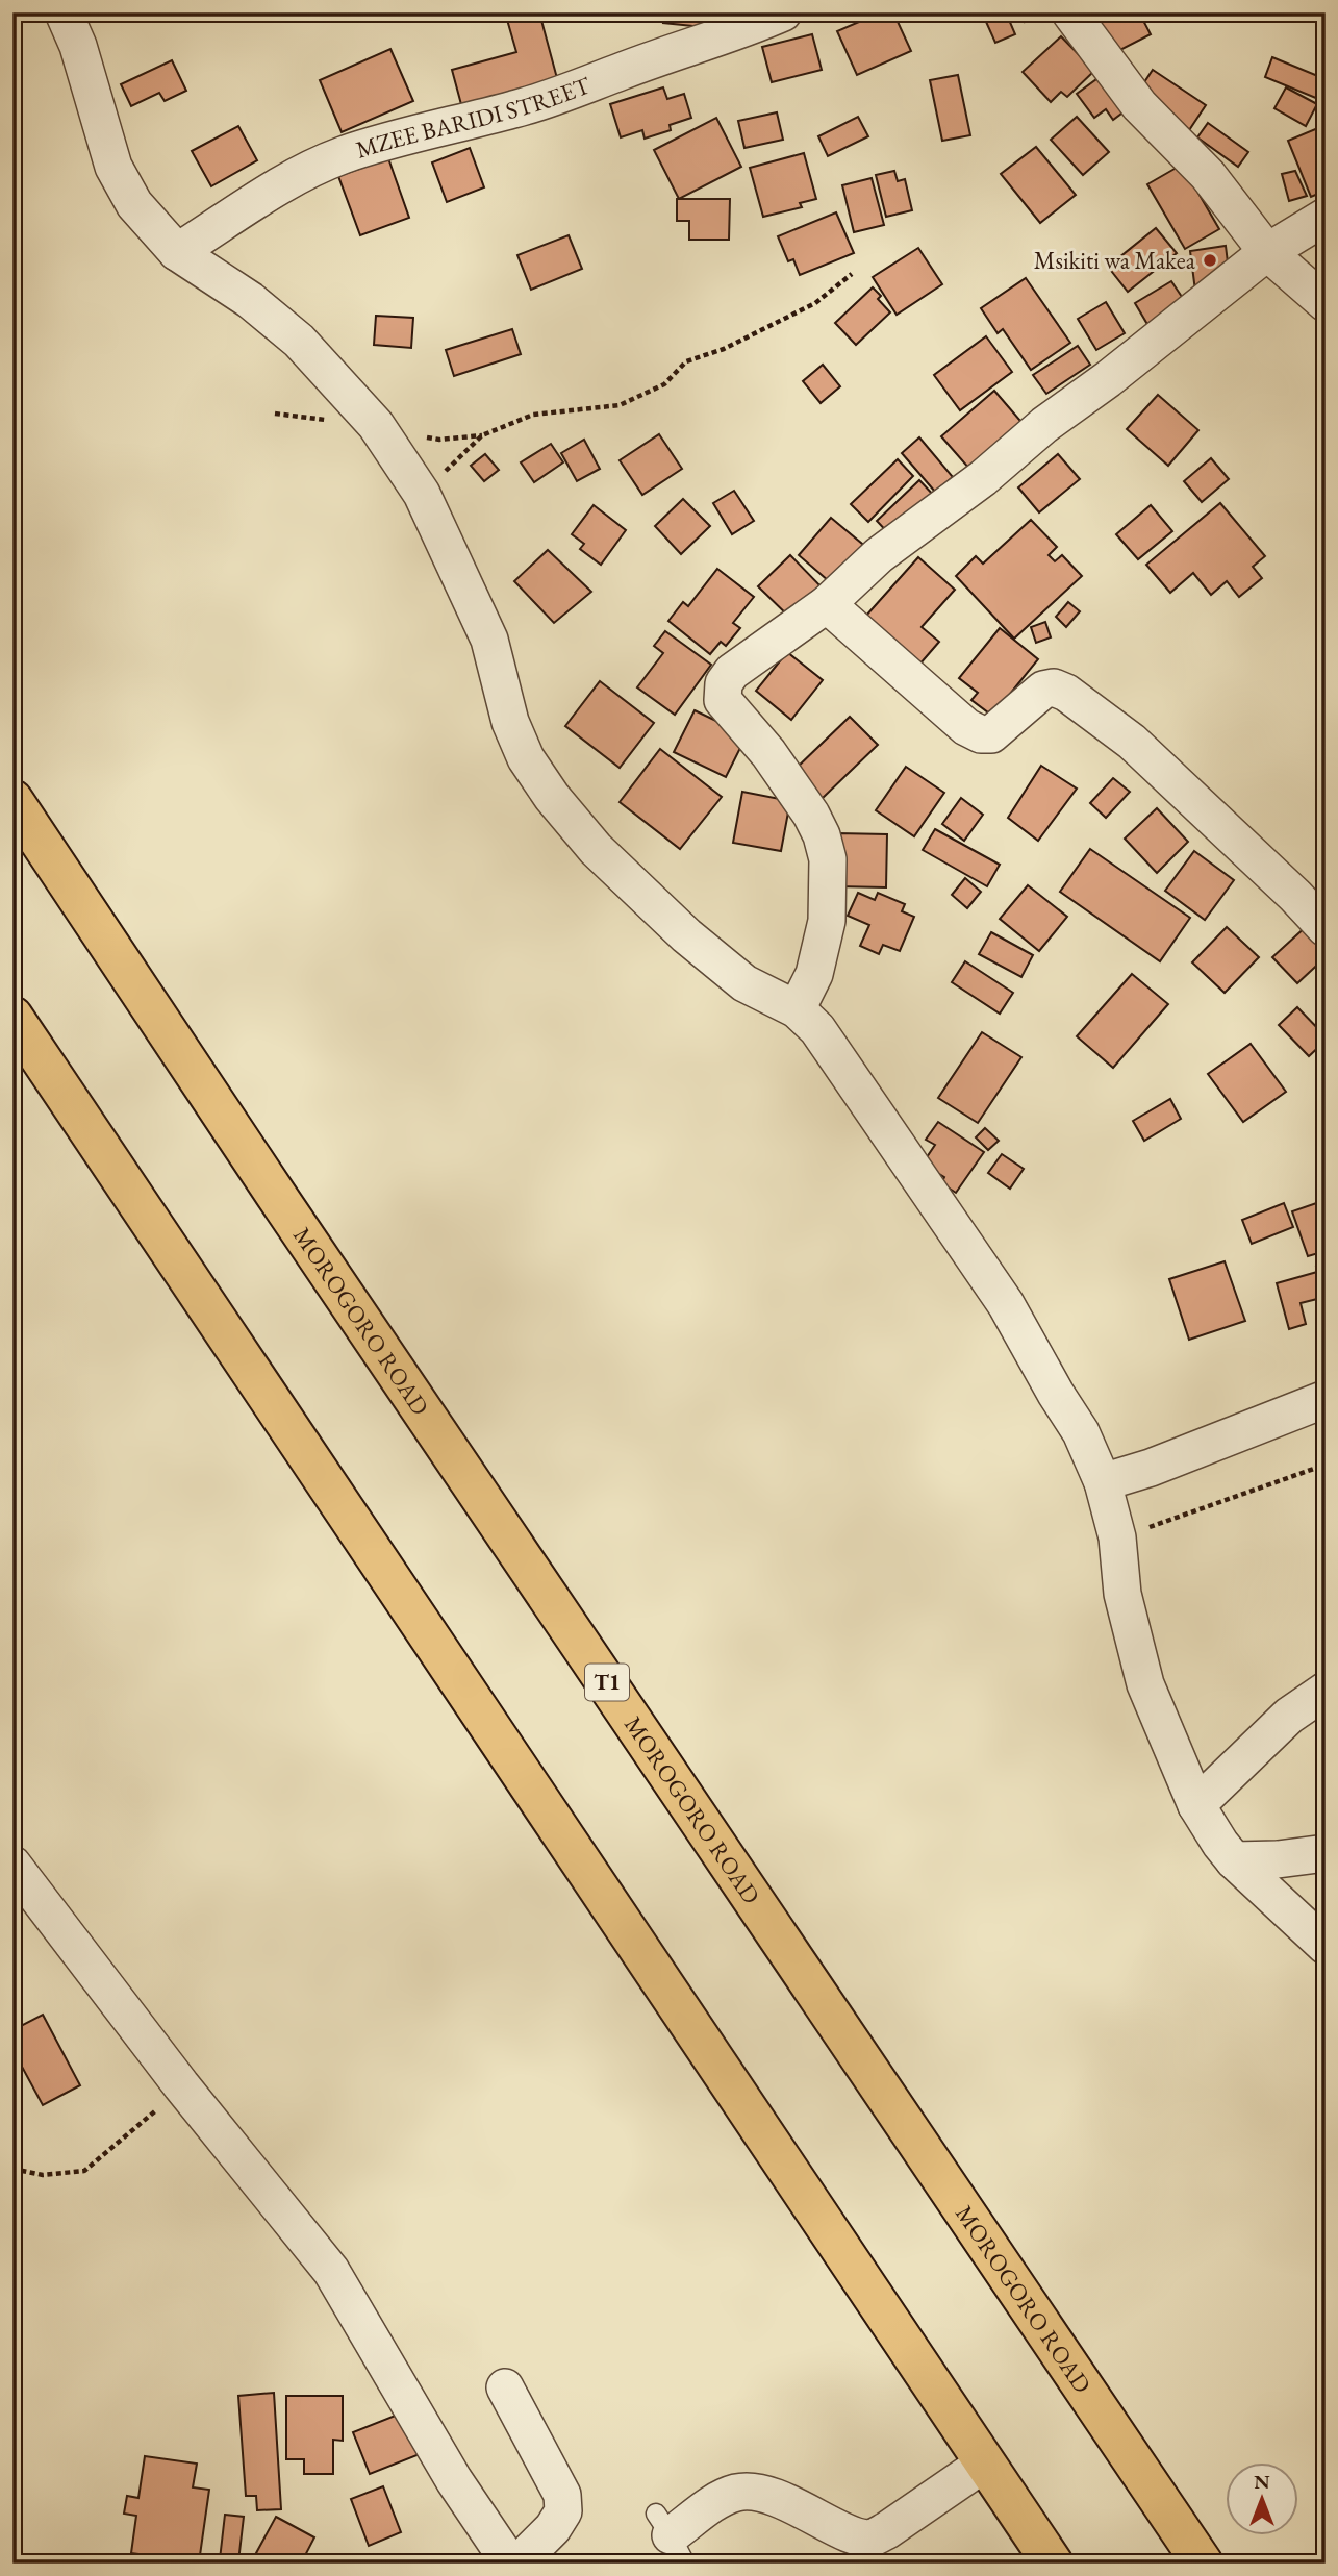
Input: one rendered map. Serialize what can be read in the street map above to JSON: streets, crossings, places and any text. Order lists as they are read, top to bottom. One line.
{"streets":{"highway":["MOROGORO ROAD","T1"],"street":["MZEE BARIDI STREET"]},"places":["Msikiti wa Makea"],"north":"top"}
